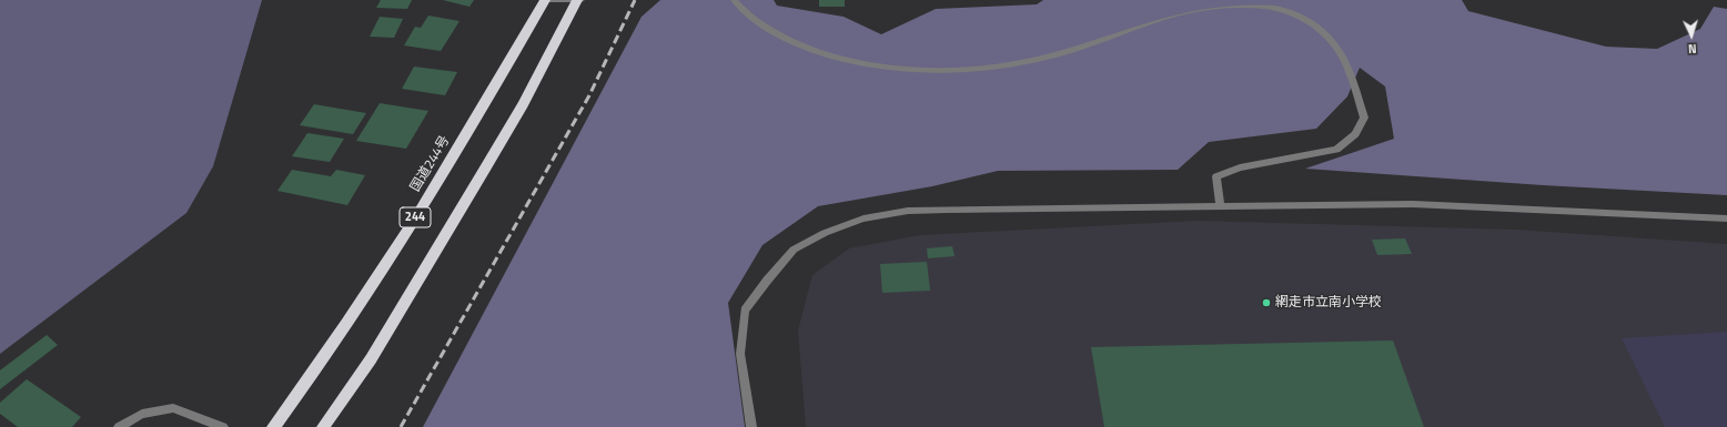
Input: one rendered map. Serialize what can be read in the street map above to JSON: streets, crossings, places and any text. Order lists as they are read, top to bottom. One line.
{"streets":{"highway":["国道244号","244"]},"places":["網走市立南小学校"],"north":"bottom"}
